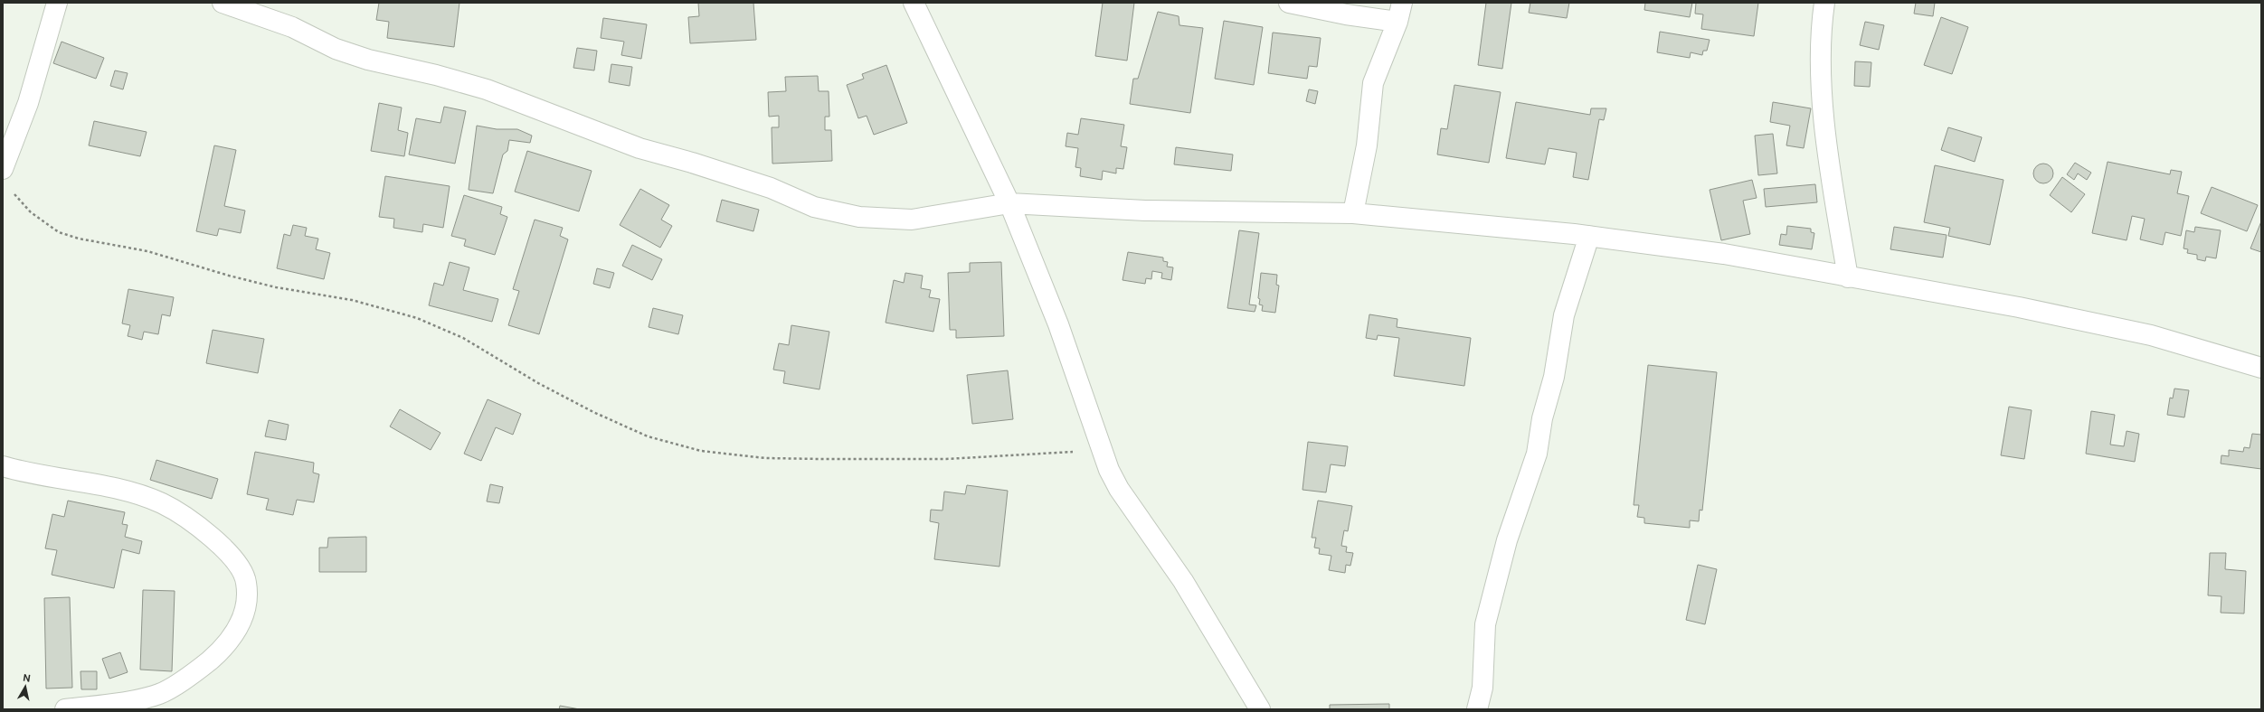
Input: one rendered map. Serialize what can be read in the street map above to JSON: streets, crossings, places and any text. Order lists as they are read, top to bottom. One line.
{"north":"top"}
